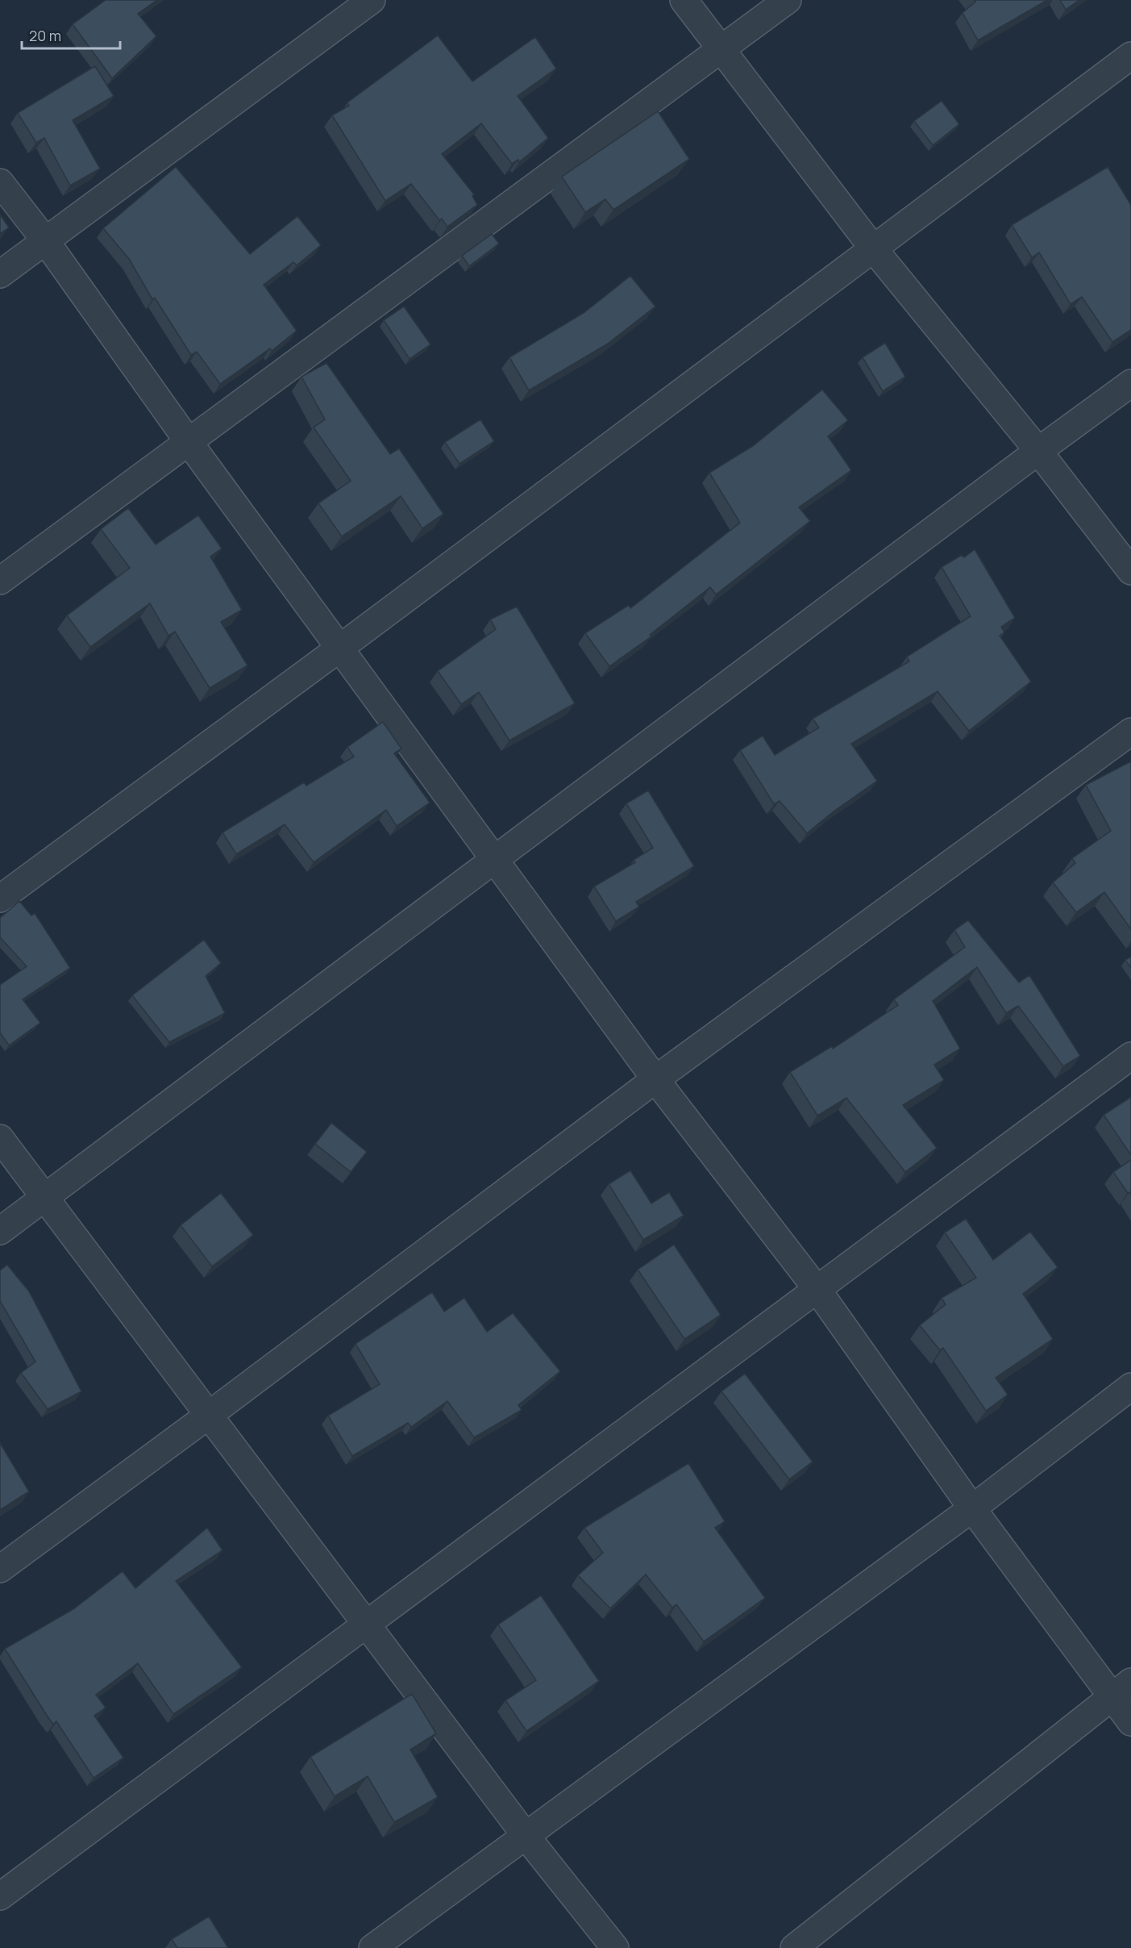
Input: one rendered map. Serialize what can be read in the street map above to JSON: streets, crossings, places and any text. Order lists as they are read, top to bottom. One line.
{"scale_bar":"20 m"}
